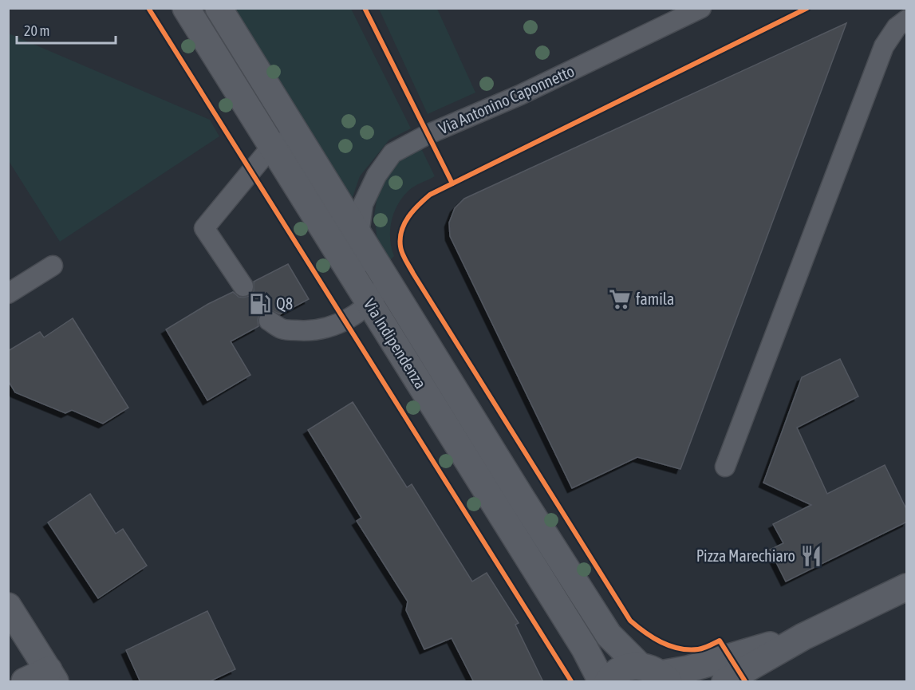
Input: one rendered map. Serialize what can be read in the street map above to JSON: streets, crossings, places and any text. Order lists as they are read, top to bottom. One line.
{"streets":{"street":["Via Indipendenza"],"lane":["Via Antonino Caponnetto"]},"crossings":[["Via Antonino Caponnetto","Via Indipendenza"]],"places":{"supermarket":["famila"],"fuel station":["Q8"],"restaurant":["Pizza Marechiaro"]},"scale_bar":"20 m"}
